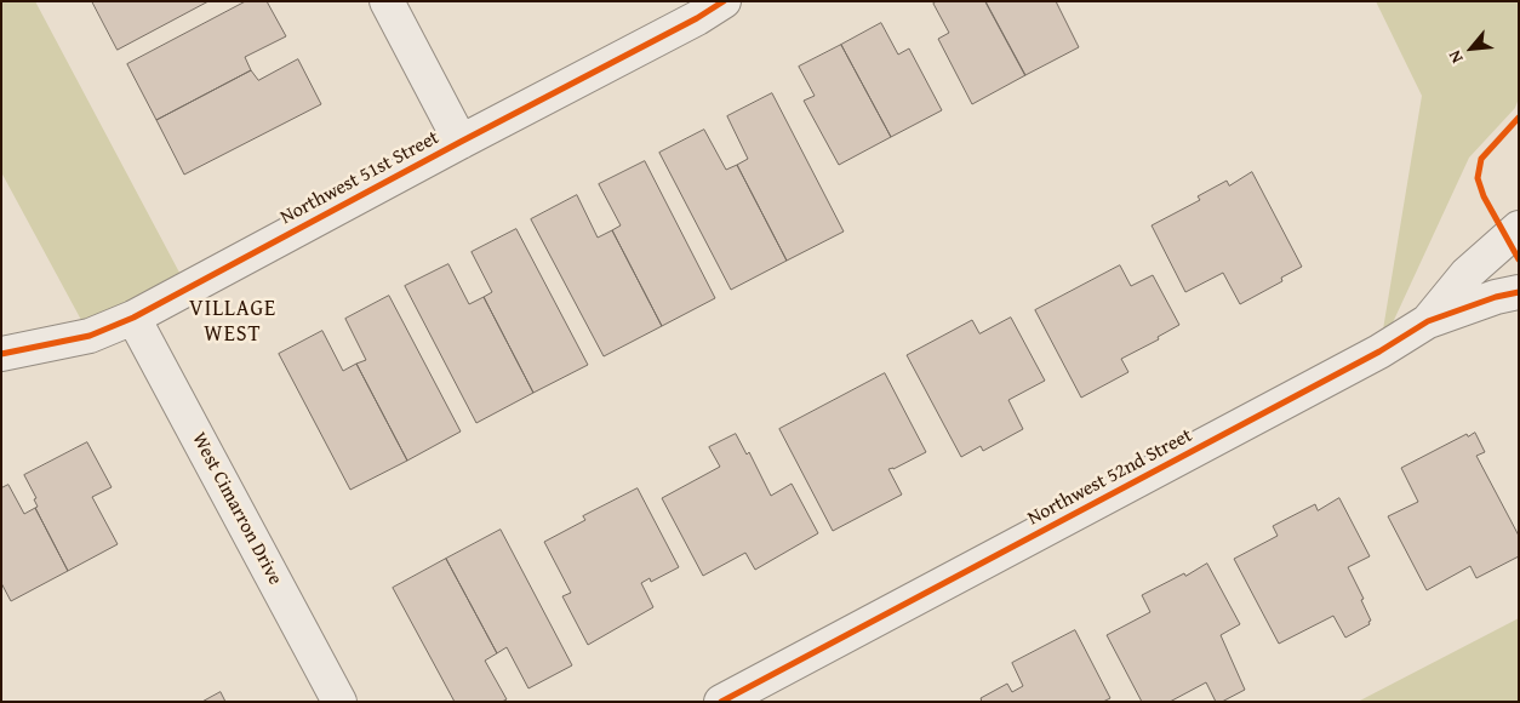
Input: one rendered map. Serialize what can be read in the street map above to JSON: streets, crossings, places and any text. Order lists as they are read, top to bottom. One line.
{"streets":{"street":["Northwest 51st Street","Northwest 52nd Street","West Cimarron Drive"]},"crossings":[["Northwest 51st Street","West Cimarron Drive"]],"districts":["VILLAGE WEST"],"north":"bottom left"}
